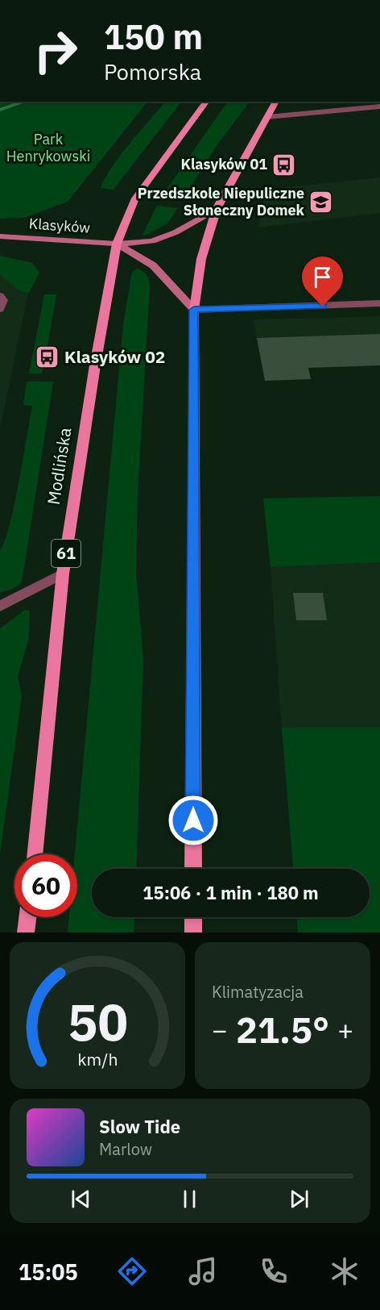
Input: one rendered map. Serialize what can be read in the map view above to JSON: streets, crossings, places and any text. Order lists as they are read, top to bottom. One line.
{"streets":{"main road":["Modlińska","61"],"street":["Klasyków"]},"crossings":[["Klasyków","Modlińska"]],"parks":["Park Henrykowski"],"places":{"bus stop":["Klasyków 01","Klasyków 02"],"school or university":["Przedszkole Niepuliczne Słoneczny Domek"]},"page":{"turn":["150 m","Pomorska"],"limit":"60","trip":"15:06 · 1 min · 180 m","tile":"Klimatyzacja","heat":["−","21.5°","+"],"song":["Slow Tide","Marlow"],"tabs":"15:05","gauge":["50","km/h"]}}
